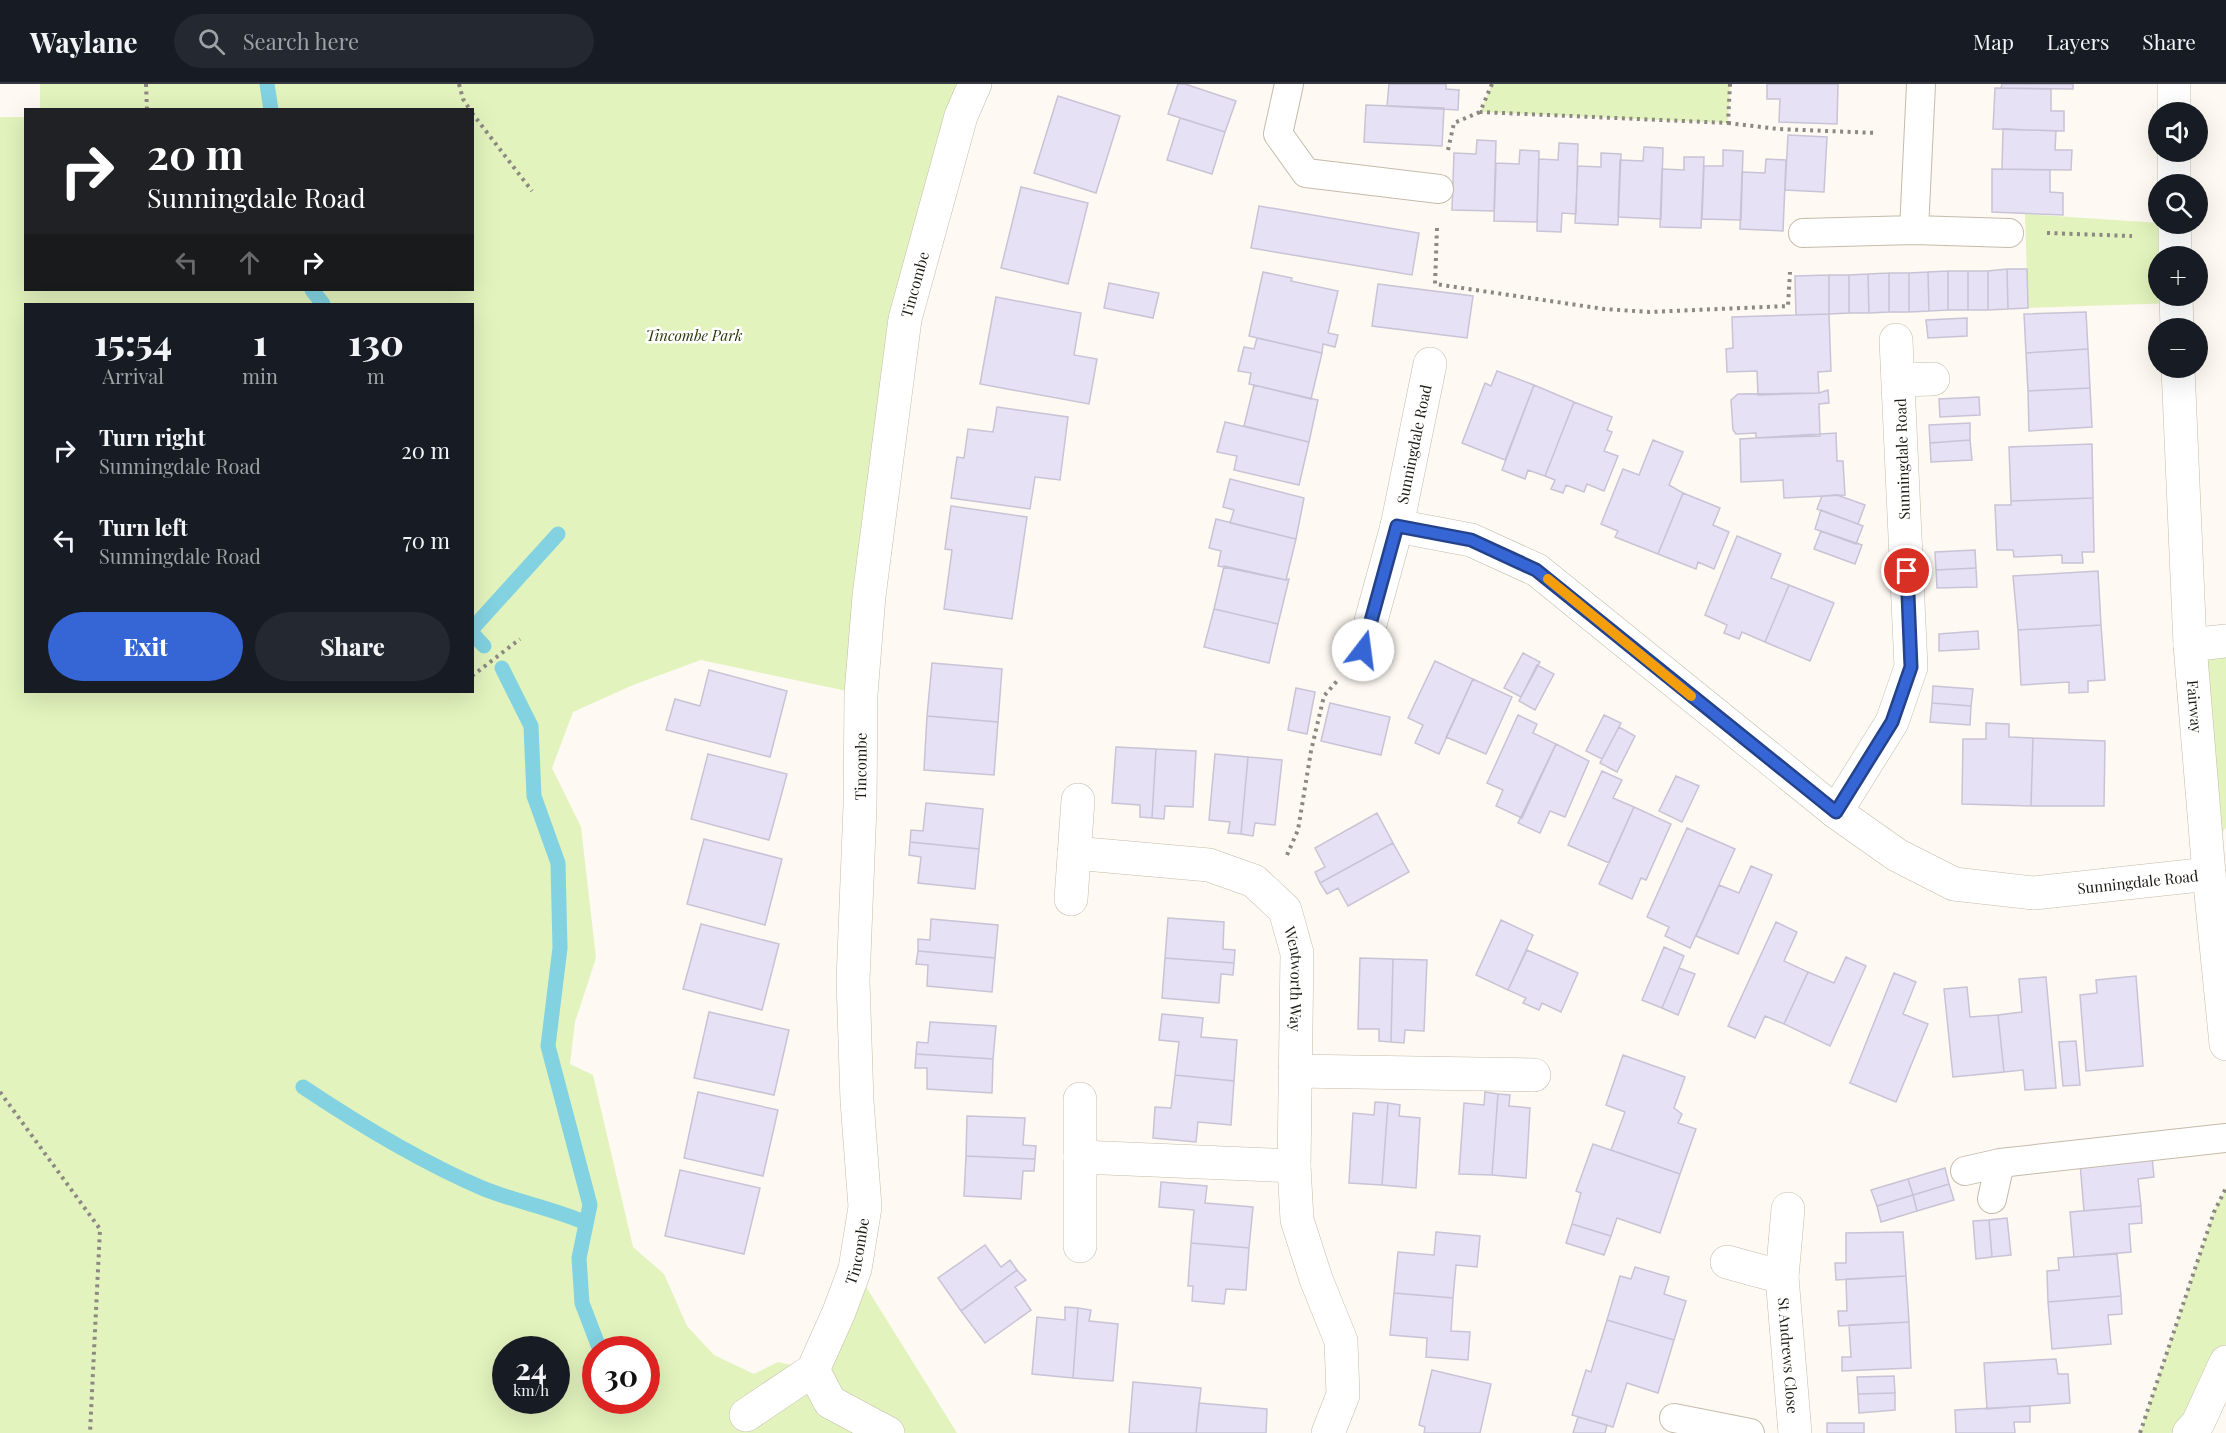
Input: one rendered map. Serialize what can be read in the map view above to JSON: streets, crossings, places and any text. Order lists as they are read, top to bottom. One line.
{"streets":{"street":["Tincombe","Sunningdale Road","Fairway","Wentworth Way","St Andrews Close"]},"crossings":[["Sunningdale Road","Fairway"]],"parks":["Tincombe Park"],"page":{"header":"Waylane","search":"Search here","nav":["Map","Layers","Share"],"map_buttons":["+","−"],"turn":["20 m","Sunningdale Road"],"eta":["15:54","Arrival","1","min","130","m"],"list":[{"name":"Turn right","note":"Sunningdale Road","value":"20 m"},{"name":"Turn left","note":"Sunningdale Road","value":"70 m"}],"buttons":["Exit","Share"],"speed":"24 km/h","limit":"30"}}
